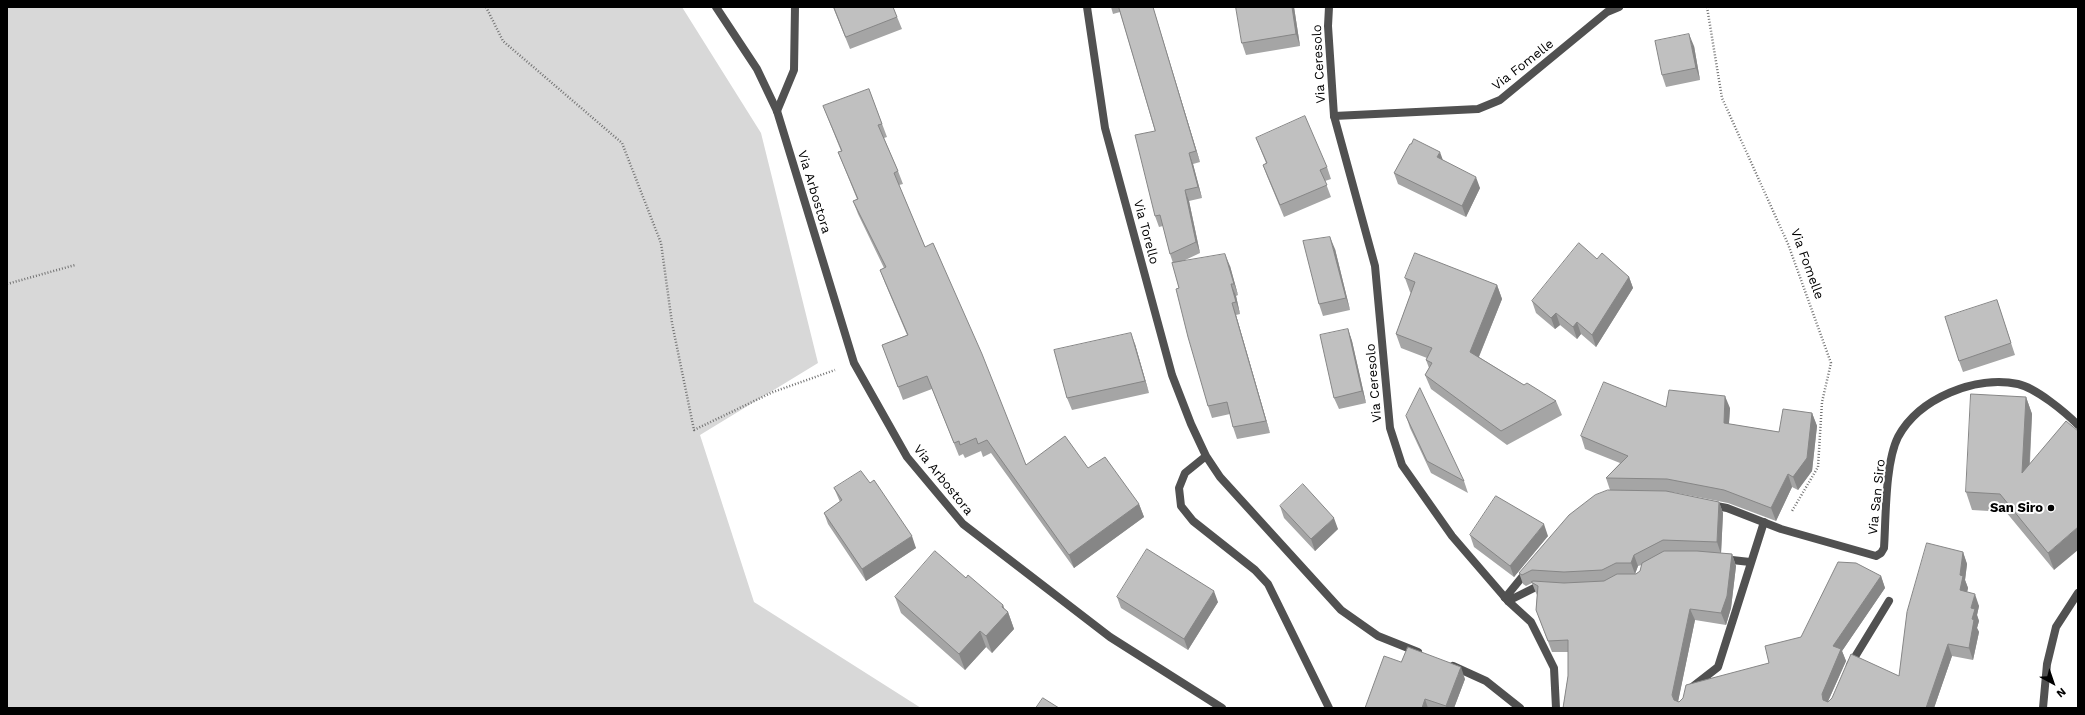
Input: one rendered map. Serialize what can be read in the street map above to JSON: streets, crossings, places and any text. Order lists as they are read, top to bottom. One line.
{"streets":{"street":["Via Ceresolo","Via Fomelle","Via Arbostora","Via Torello","Via San Siro"]},"crossings":[["Via Ceresolo","Via Fomelle"],["Via Fomelle","Via San Siro"]],"places":["San Siro"],"north":"bottom right"}
